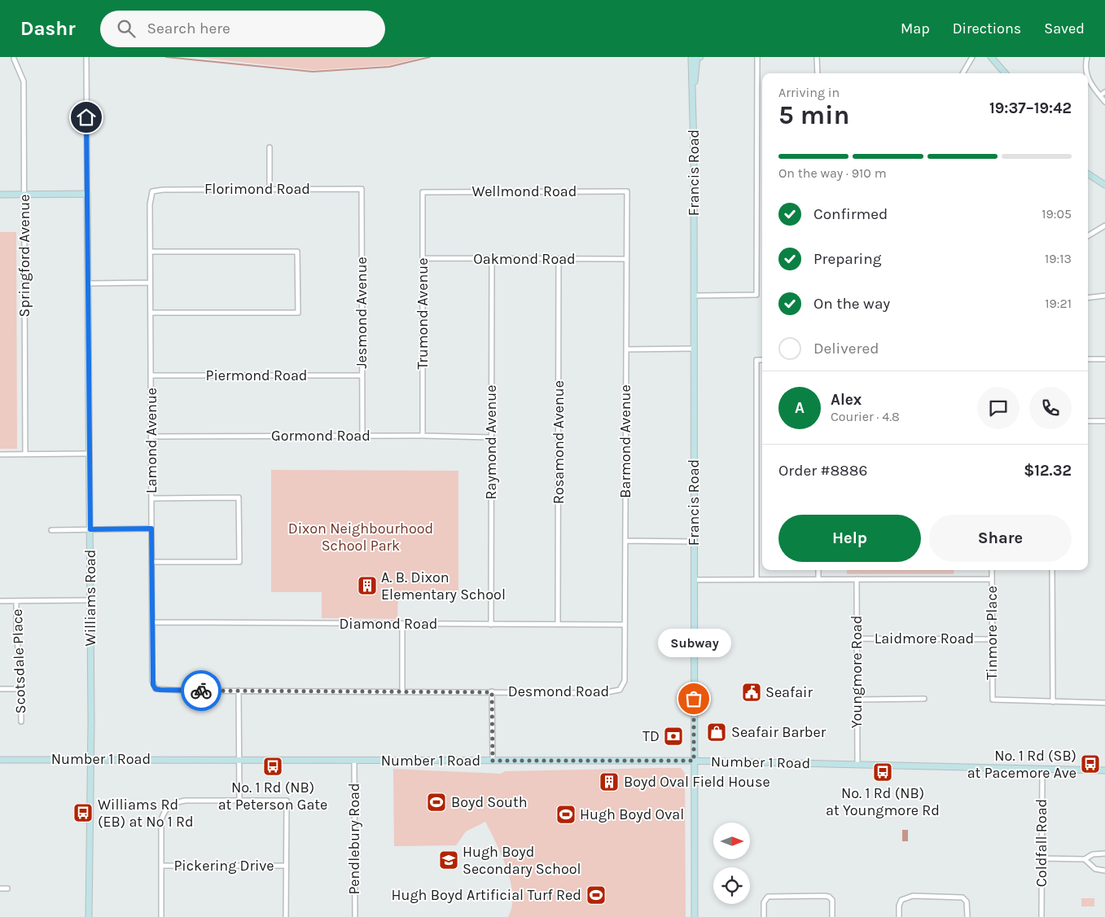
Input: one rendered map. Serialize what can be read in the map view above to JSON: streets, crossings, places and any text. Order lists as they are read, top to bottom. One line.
{"streets":{"street":["Francis Road","Florimond Road","Wellmond Road","Springford Avenue","Oakmond Road","Jesmond Avenue","Trumond Avenue","Piermond Road","Gormond Road","Lamond Avenue","Barmond Avenue","Raymond Avenue","Rosamond Avenue","Williams Road","Diamond Road","Tinmore Place","Laidmore Road","Scotsdale Place","Youngmore Road","Desmond Road","Number 1 Road","Pendlebury Road","Coldfall Road","Pickering Drive"]},"crossings":[["Francis Road","Number 1 Road"],["Florimond Road","Jesmond Avenue"],["Florimond Road","Lamond Avenue"],["Wellmond Road","Trumond Avenue"],["Wellmond Road","Barmond Avenue"],["Oakmond Road","Trumond Avenue"],["Oakmond Road","Barmond Avenue"],["Oakmond Road","Raymond Avenue"],["Oakmond Road","Rosamond Avenue"],["Jesmond Avenue","Piermond Road"],["Jesmond Avenue","Gormond Road"],["Trumond Avenue","Gormond Road"],["Piermond Road","Lamond Avenue"],["Gormond Road","Lamond Avenue"],["Gormond Road","Raymond Avenue"],["Lamond Avenue","Diamond Road"],["Lamond Avenue","Desmond Road"],["Barmond Avenue","Diamond Road"],["Barmond Avenue","Desmond Road"],["Raymond Avenue","Diamond Road"],["Rosamond Avenue","Diamond Road"],["Williams Road","Number 1 Road"],["Tinmore Place","Laidmore Road"],["Laidmore Road","Youngmore Road"],["Youngmore Road","Number 1 Road"],["Number 1 Road","Pendlebury Road"],["Number 1 Road","Coldfall Road"]],"parks":["Dixon Neighbourhood School Park"],"places":{"building":["A. B. Dixon Elementary School","Boyd Oval Field House"],"public building":["Seafair"],"other":["Subway"],"shop":["Seafair Barber"],"bank":["TD"],"bus stop":["No. 1 Rd (SB) at Pacemore Ave","No. 1 Rd (NB) at Peterson Gate","No. 1 Rd (NB) at Youngmore Rd","Williams Rd (EB) at No 1 Rd"],"sports":["Boyd South","Hugh Boyd Oval","Hugh Boyd Artificial Turf Red"],"school or university":["Hugh Boyd Secondary School"]},"north":"right","page":{"header":"Dashr","search":"Search here","nav":["Map","Directions","Saved"],"heading":["5 min","Arriving in","19:37–19:42"],"panel":["Alex","Courier · 4.8","Order #8886","$12.32"],"bar":"On the way · 910 m","list":[["Confirmed","19:05"],["Preparing","19:13"],["On the way","19:21"],"Delivered"],"round":"A","buttons":["Help","Share"],"bubble":"Subway"}}
